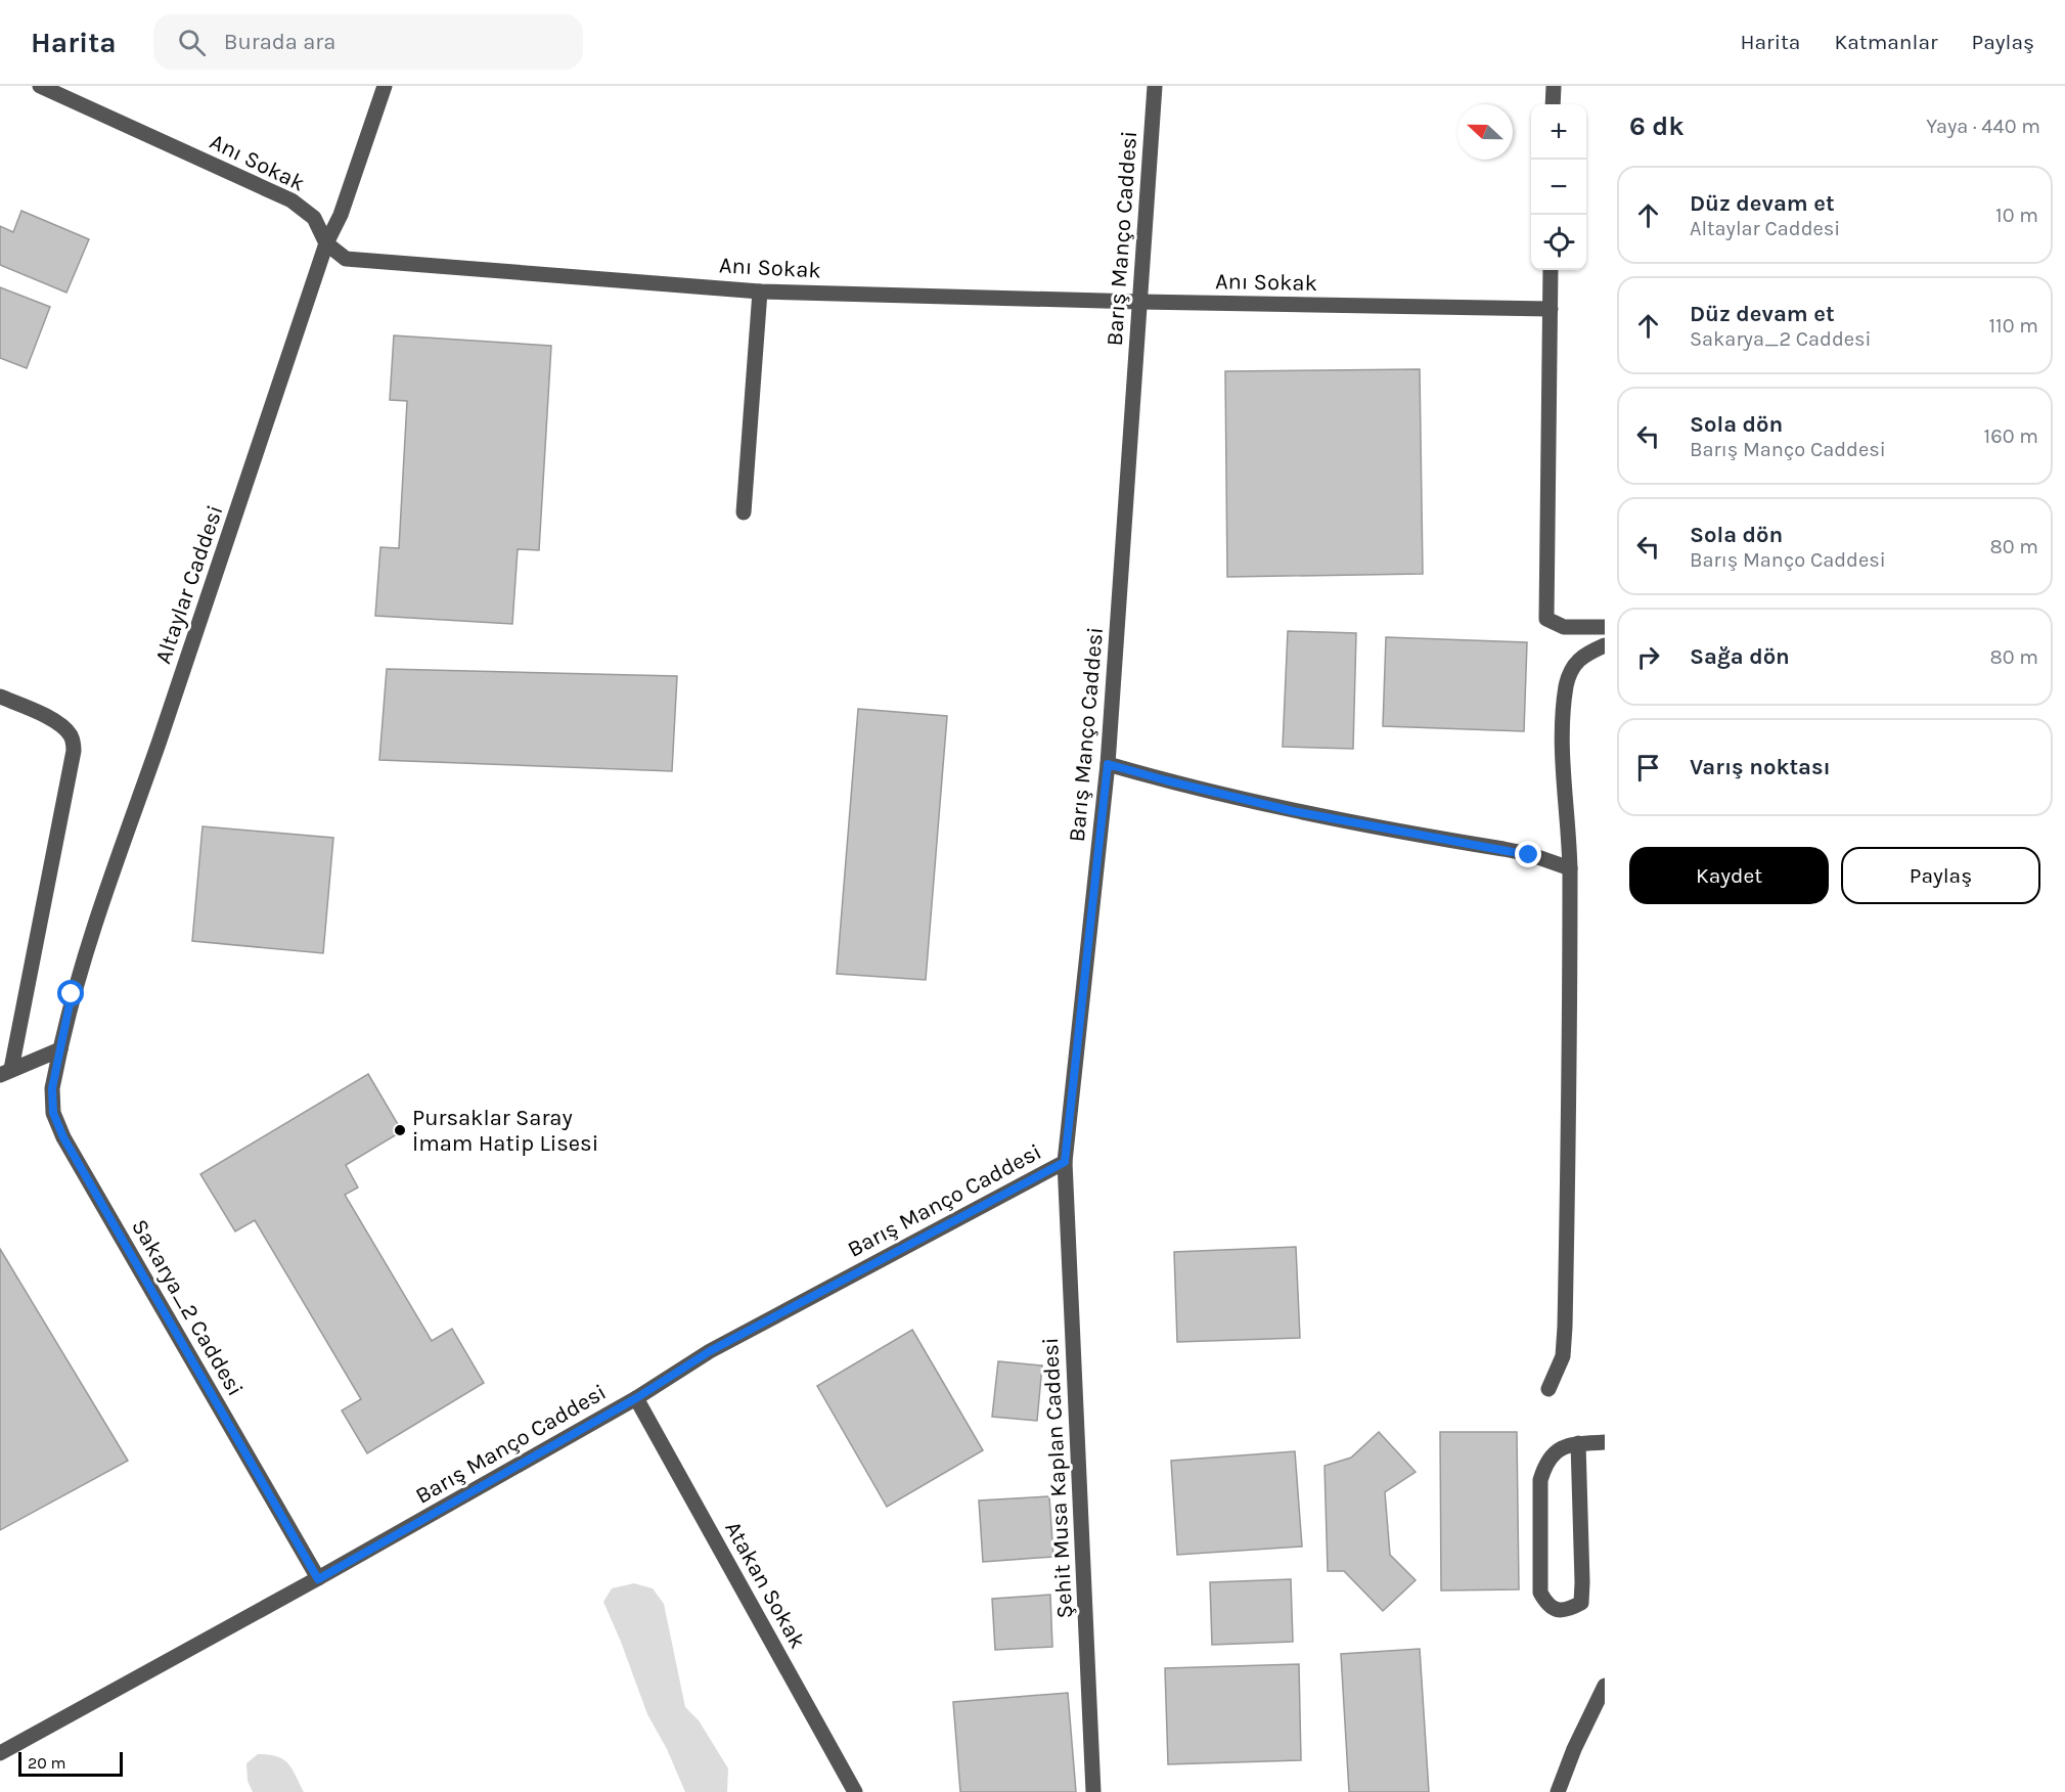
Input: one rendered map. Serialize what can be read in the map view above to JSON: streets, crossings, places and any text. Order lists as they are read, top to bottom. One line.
{"streets":{"street":["Anı Sokak","Barış Manço Caddesi","Altaylar Caddesi","Sakarya_2 Caddesi","Şehit Musa Kaplan Caddesi","Atakan Sokak"]},"crossings":[["Anı Sokak","Barış Manço Caddesi"],["Anı Sokak","Altaylar Caddesi"],["Barış Manço Caddesi","Sakarya_2 Caddesi"],["Barış Manço Caddesi","Şehit Musa Kaplan Caddesi"],["Barış Manço Caddesi","Atakan Sokak"],["Altaylar Caddesi","Sakarya_2 Caddesi"]],"places":["Pursaklar Saray İmam Hatip Lisesi"],"scale_bar":"20 m","north":"left","page":{"header":"Harita","search":"Burada ara","nav":["Harita","Katmanlar","Paylaş"],"heading":["6 dk","Yaya · 440 m"],"map_buttons":["+","−"],"list":[["Düz devam et","Altaylar Caddesi","10 m"],["Düz devam et","Sakarya_2 Caddesi","110 m"],["Sola dön","Barış Manço Caddesi","160 m"],["Sola dön","Barış Manço Caddesi","80 m"],["Sağa dön","80 m"],"Varış noktası"],"buttons":["Kaydet","Paylaş"],"scale":"20 m"}}
